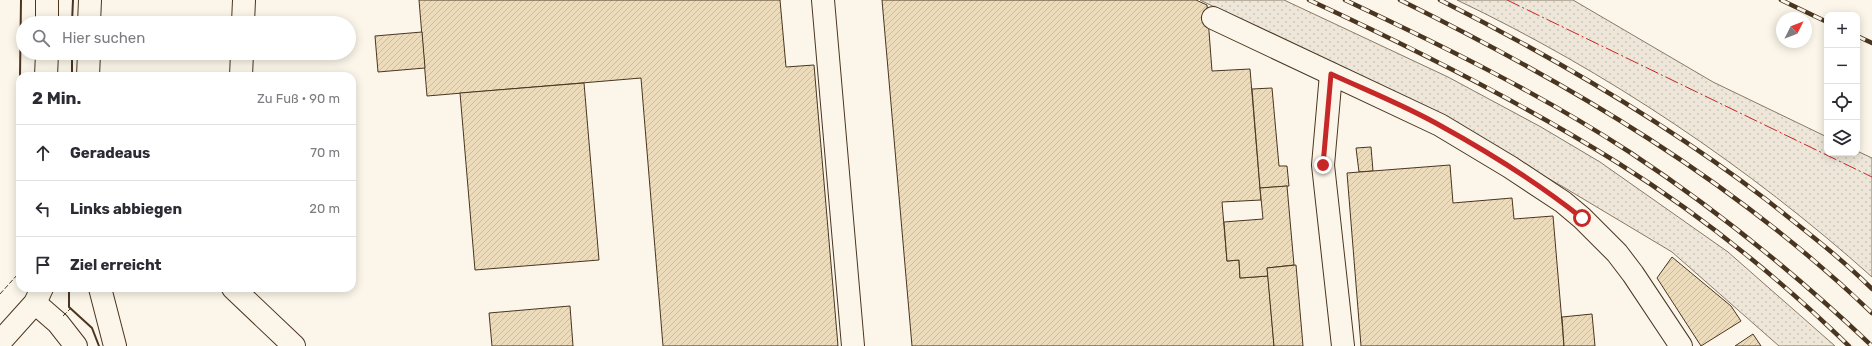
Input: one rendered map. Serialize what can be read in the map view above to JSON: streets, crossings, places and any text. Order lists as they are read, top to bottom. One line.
{"north":"top right","page":{"map_buttons":["+","−"],"search":"Hier suchen","heading":["2 Min.","Zu Fuß · 90 m"],"list":[["Geradeaus","70 m"],["Links abbiegen","20 m"],"Ziel erreicht"]}}
